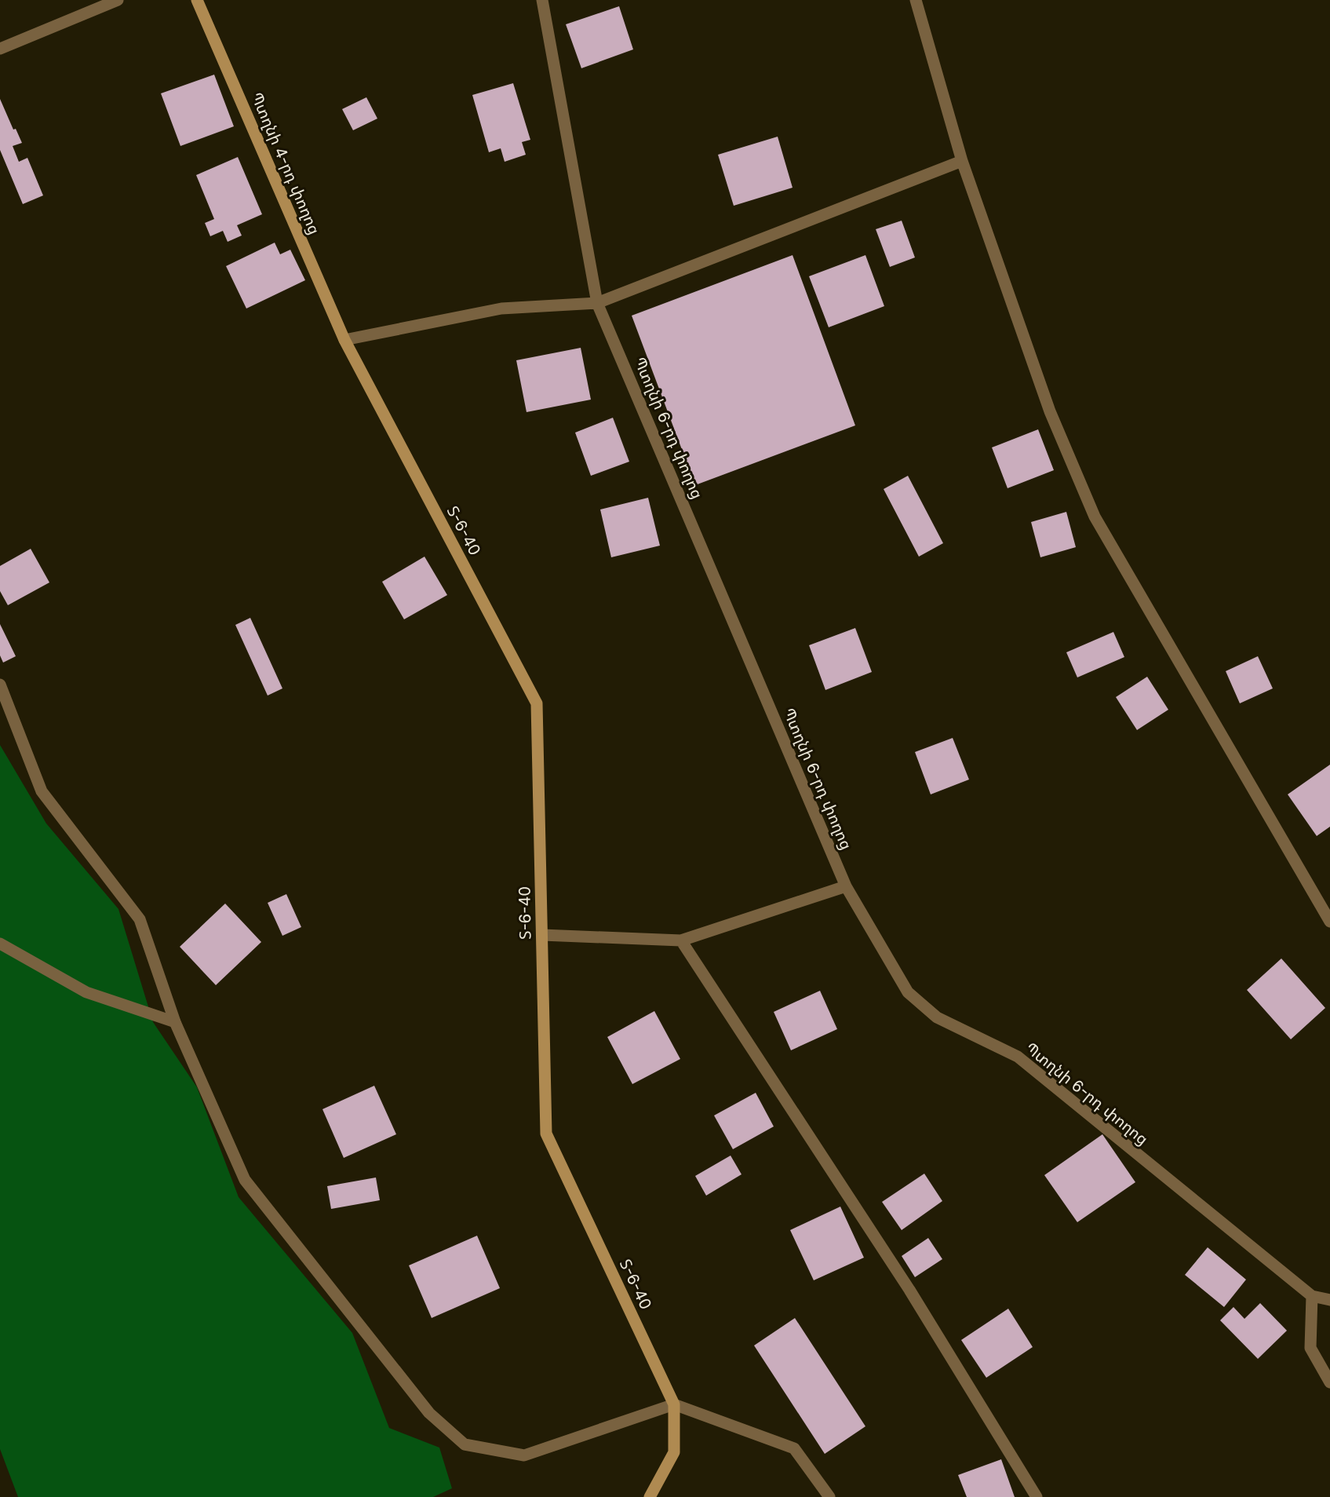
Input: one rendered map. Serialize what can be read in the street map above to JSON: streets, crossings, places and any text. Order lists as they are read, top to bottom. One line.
{"streets":{"street":["Պտղնի 4-րդ փողոց","Պտղնի 6-րդ փողոց","Տ-6-40"]},"crossings":[["Պտղնի 4-րդ փողոց","Տ-6-40"]]}
